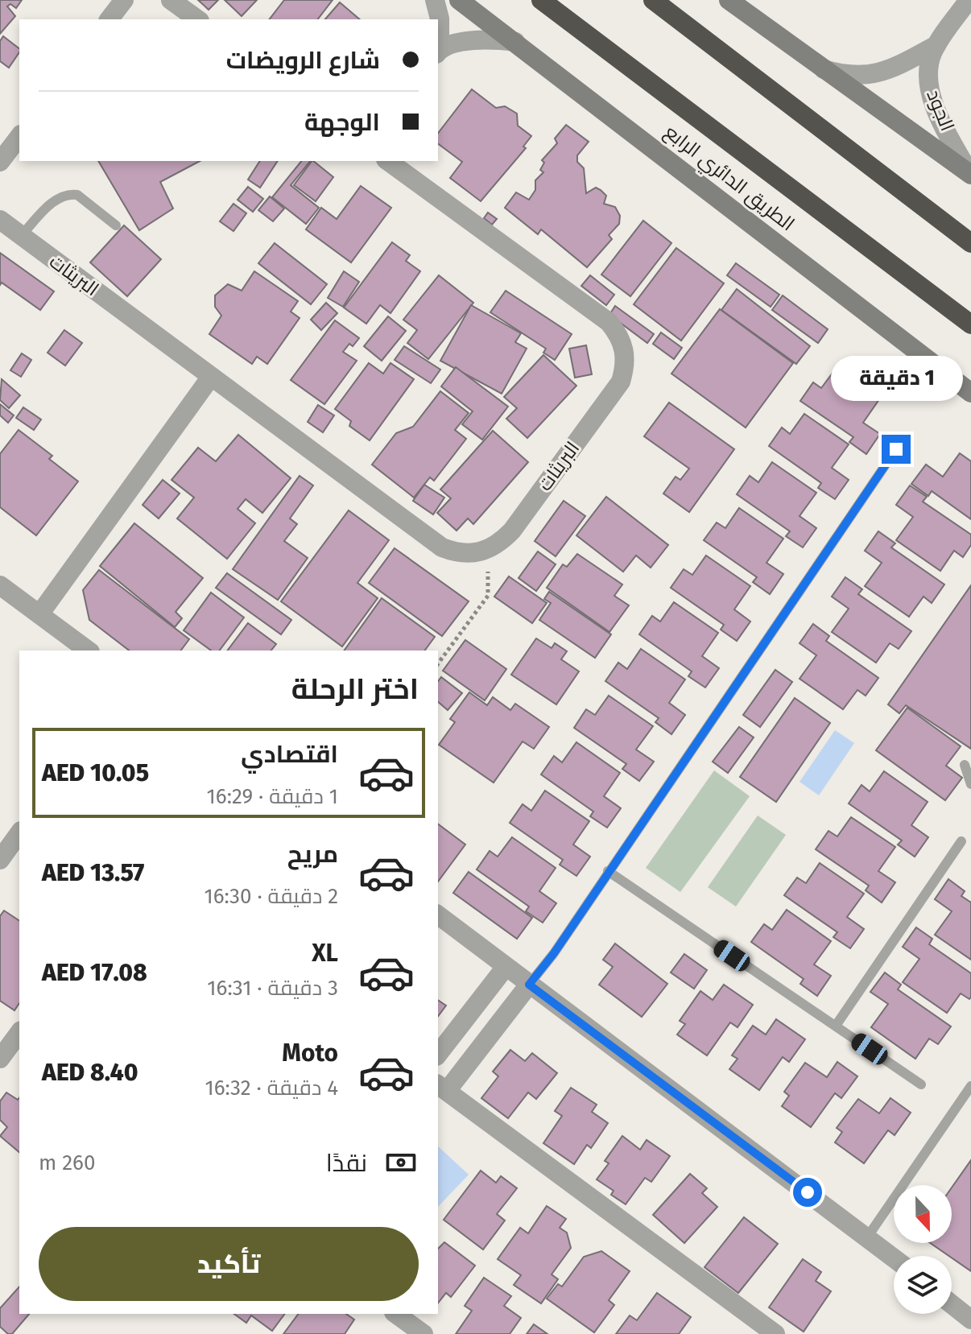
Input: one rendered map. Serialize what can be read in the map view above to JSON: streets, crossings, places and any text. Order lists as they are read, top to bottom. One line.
{"streets":{"highway":["الطريق الدائري الرابع"],"street":["الجود","البريثات"]},"north":"bottom","page":{"banner":["شارع الرويضات","الوجهة"],"bubble":"1 دقيقة","heading":"اختر الرحلة","list":[{"name":"اقتصادي","note":"1 دقيقة · 16:29","value":"AED 10.05"},{"name":"مريح","note":"2 دقيقة · 16:30","value":"AED 13.57"},{"name":"XL","note":"3 دقيقة · 16:31","value":"AED 17.08"},{"name":"Moto","note":"4 دقيقة · 16:32","value":"AED 8.40"}],"pay":["نقدًا","260 m"],"buttons":"تأكيد"}}
